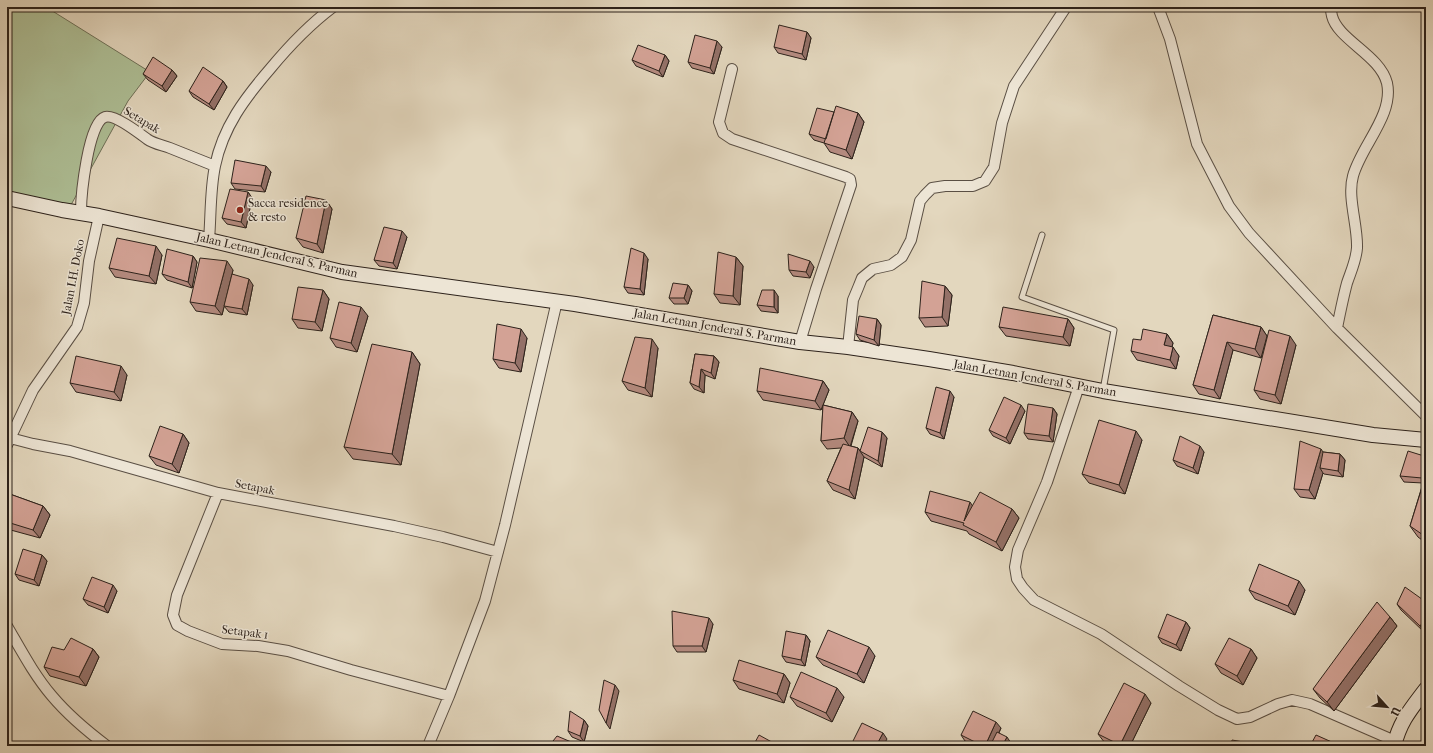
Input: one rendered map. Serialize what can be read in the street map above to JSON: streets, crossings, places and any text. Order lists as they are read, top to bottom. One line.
{"streets":{"street":["Setapak","Jalan Letnan Jenderal S. Parman","Jalan I.H. Doko","Setapak 1"]},"crossings":[["Setapak","Jalan Letnan Jenderal S. Parman"],["Setapak","Jalan I.H. Doko"],["Setapak","Setapak 1"],["Jalan Letnan Jenderal S. Parman","Jalan I.H. Doko"]],"places":["Sacca residence & resto"],"north":"bottom right"}
